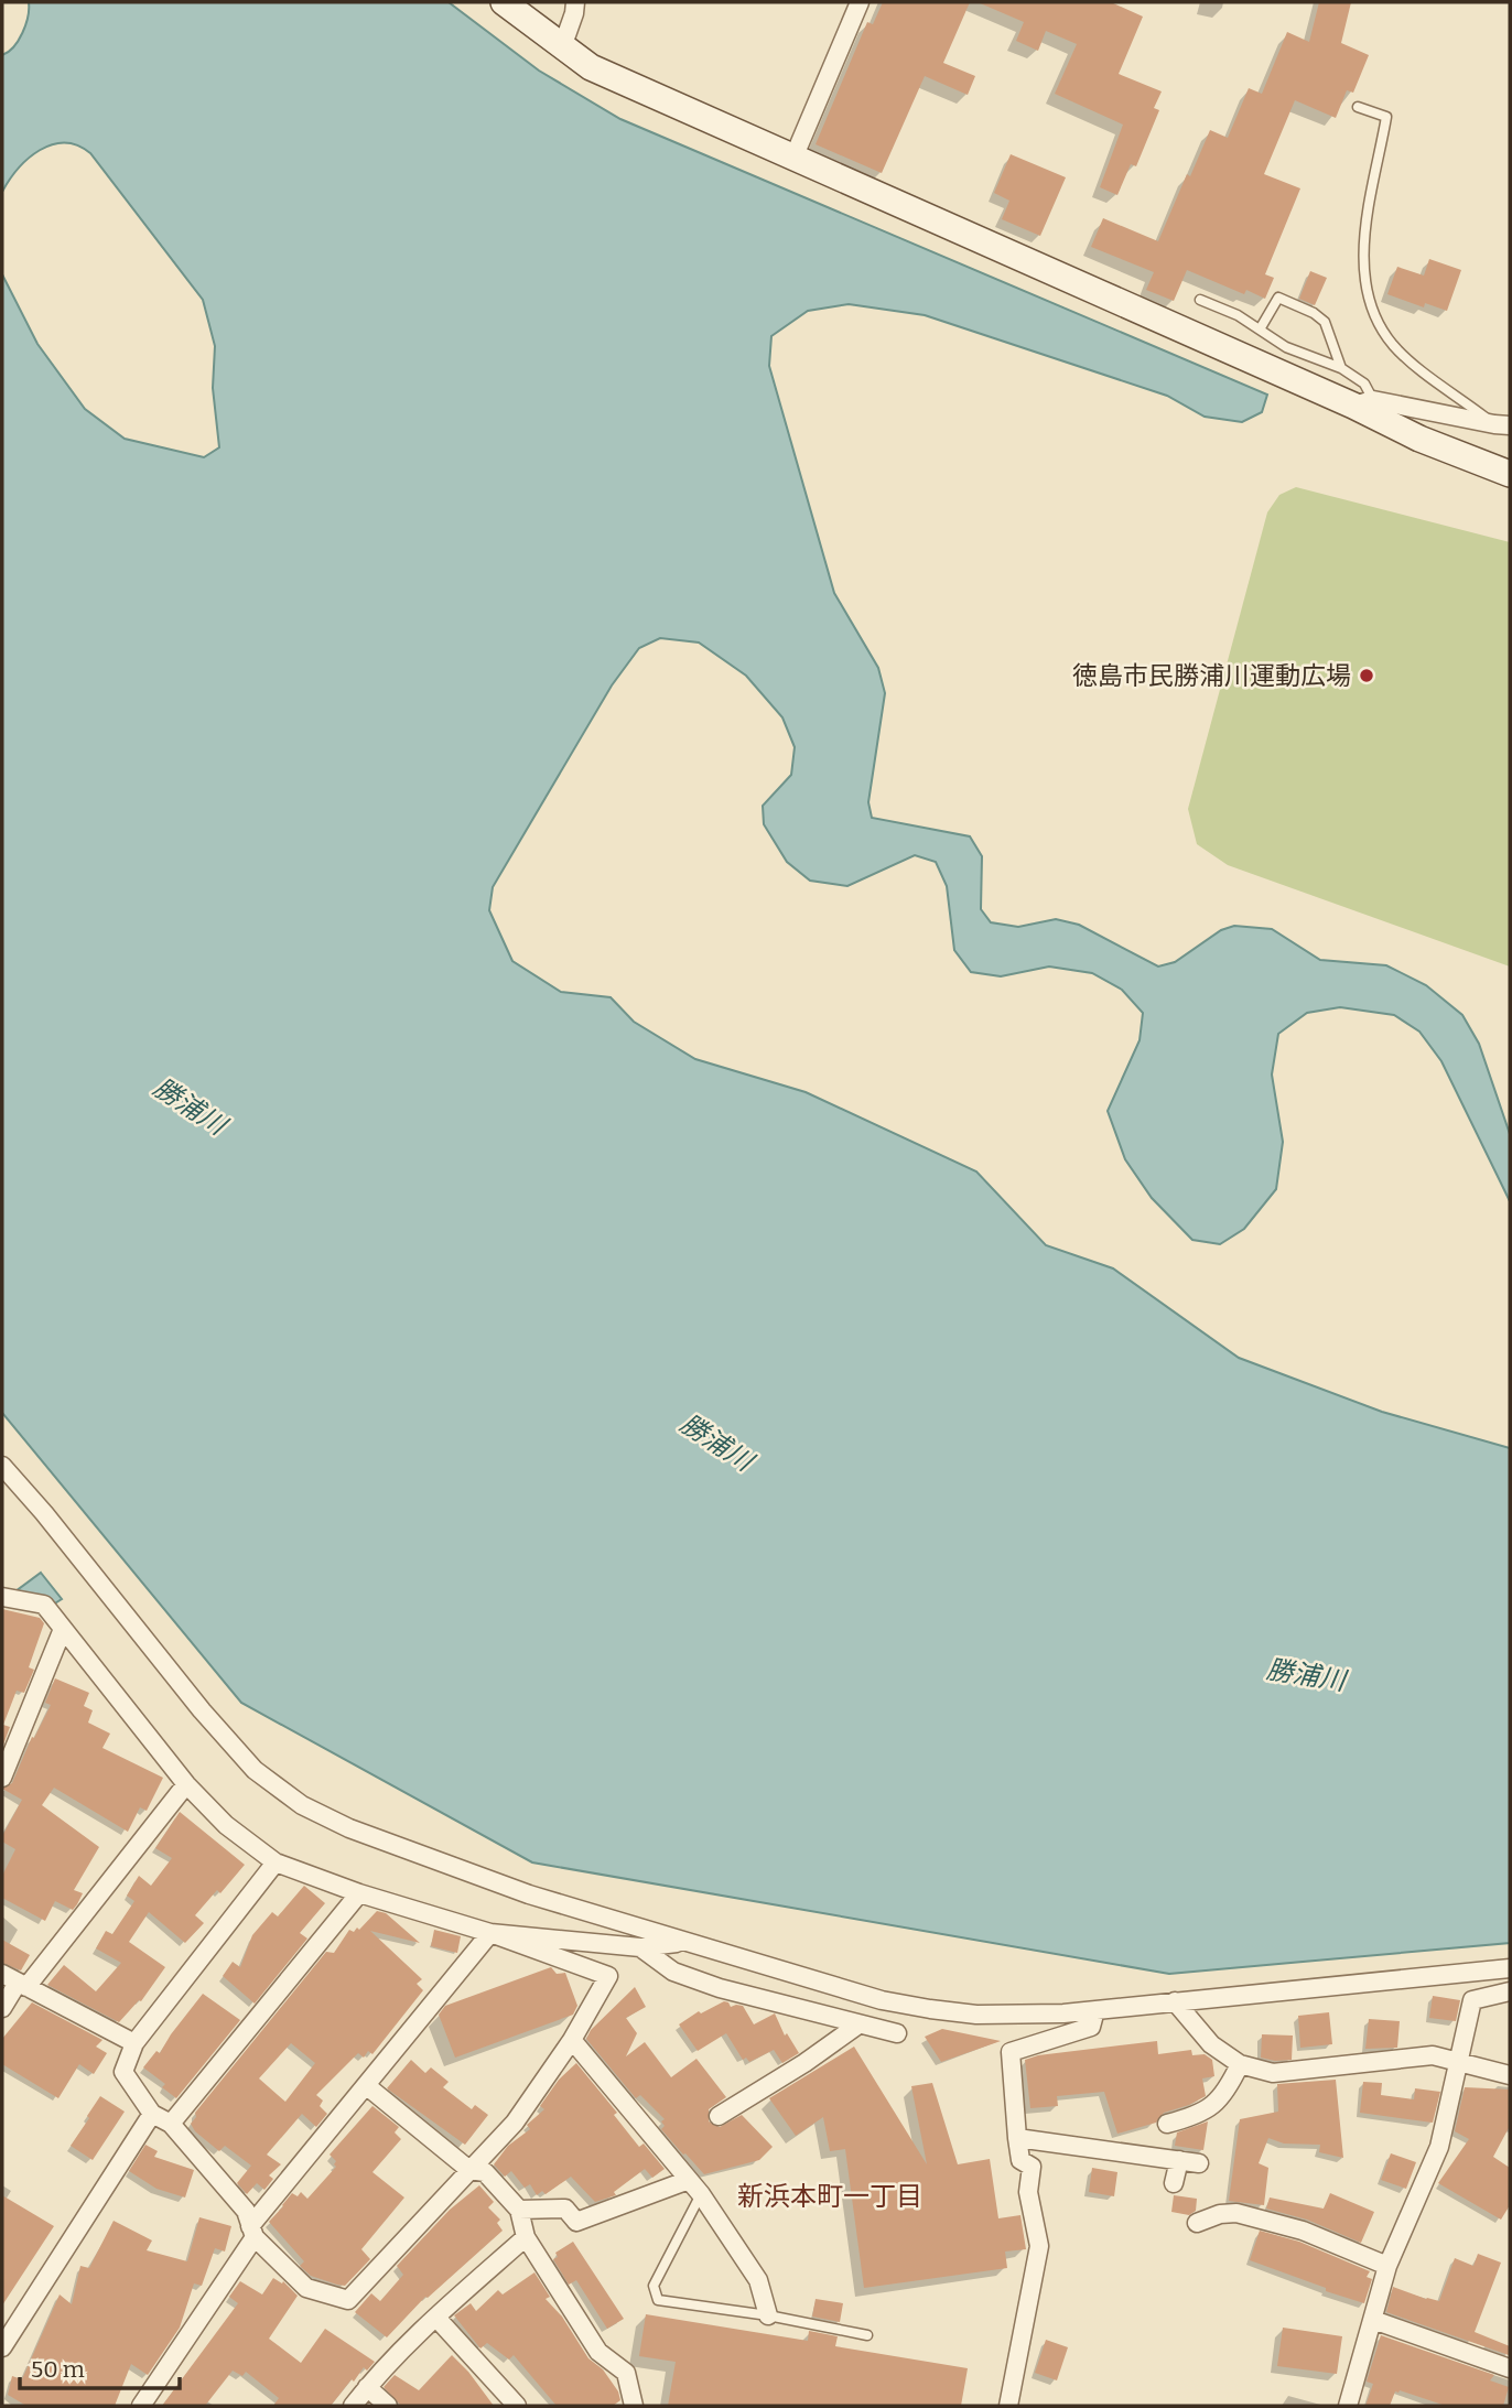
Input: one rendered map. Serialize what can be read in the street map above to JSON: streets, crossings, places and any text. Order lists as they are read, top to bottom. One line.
{"districts":["新浜本町一丁目"],"water":["勝浦川"],"places":["徳島市民勝浦川運動広場"],"scale_bar":"50 m"}
